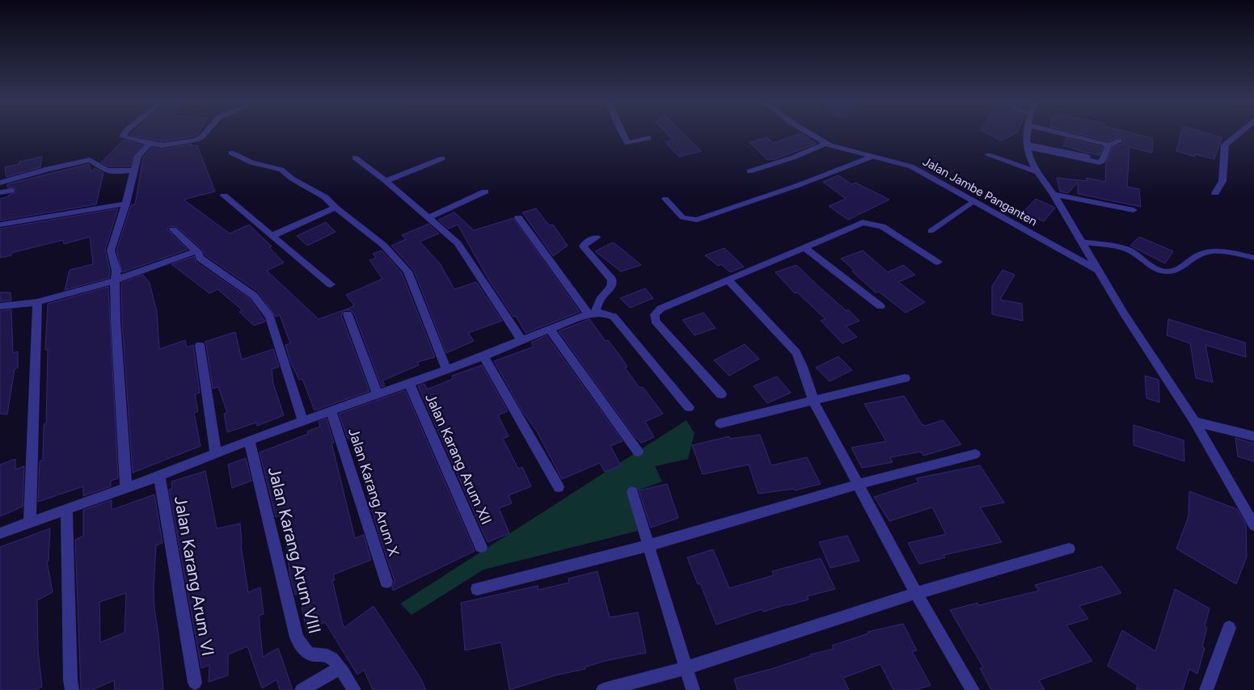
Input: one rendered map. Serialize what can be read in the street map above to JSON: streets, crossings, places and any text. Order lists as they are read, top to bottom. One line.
{"streets":{"street":["Jalan Jambe Panganten","Jalan Karang Arum XII","Jalan Karang Arum X","Jalan Karang Arum VIII","Jalan Karang Arum VI"]}}
